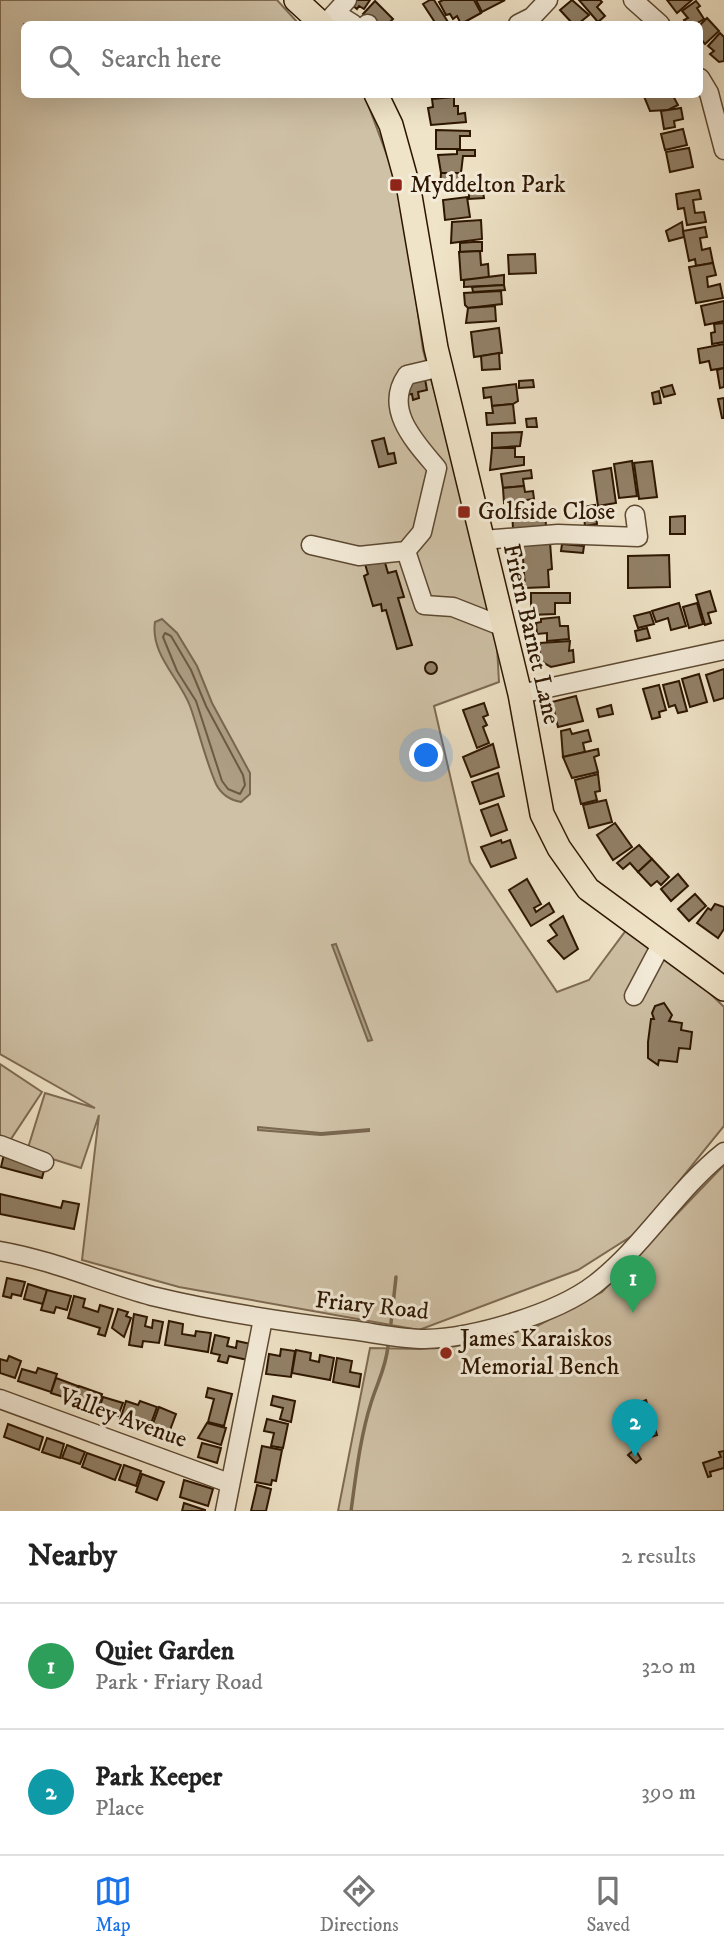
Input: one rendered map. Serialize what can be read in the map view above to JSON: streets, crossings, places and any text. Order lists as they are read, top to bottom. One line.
{"streets":{"main road":["Friern Barnet Lane"],"street":["Friary Road","Valley Avenue"]},"places":{"transit":["Myddelton Park","Golfside Close"],"other":["James Karaiskos Memorial Bench"]},"page":{"search":"Search here","pins":["1","2"],"heading":["Nearby","2 results"],"list":[{"mark":"1","name":"Quiet Garden","note":"Park · Friary Road","value":"320 m"},{"mark":"2","name":"Park Keeper","note":"Place","value":"390 m"}],"nav":["Map","Directions","Saved"]}}
